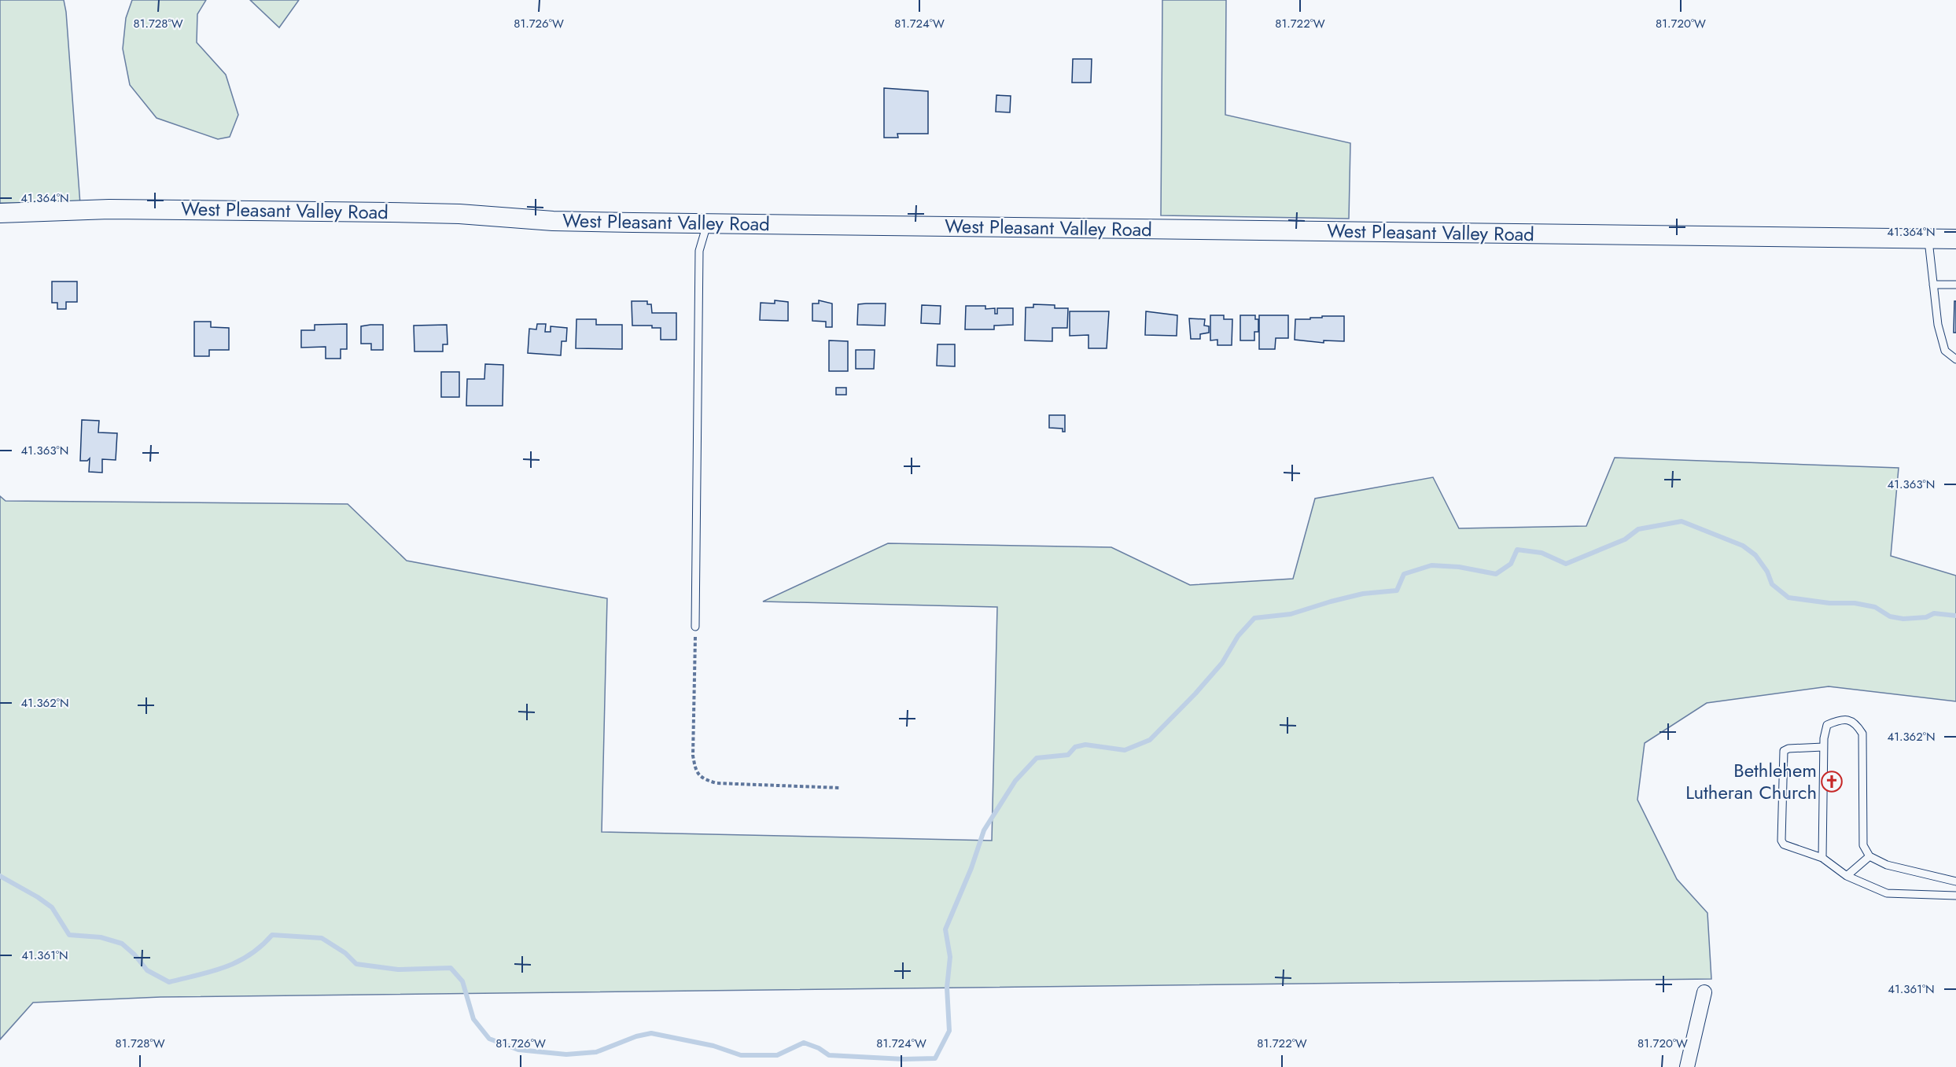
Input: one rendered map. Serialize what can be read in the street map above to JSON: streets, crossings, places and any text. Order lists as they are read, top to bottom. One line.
{"streets":{"main road":["West Pleasant Valley Road"]},"places":{"church":["Bethlehem Lutheran Church"]},"coordinates":["81.728°W","81.726°W","81.724°W","81.722°W","81.720°W","41.364°N","41.363°N","41.362°N","41.361°N"]}
